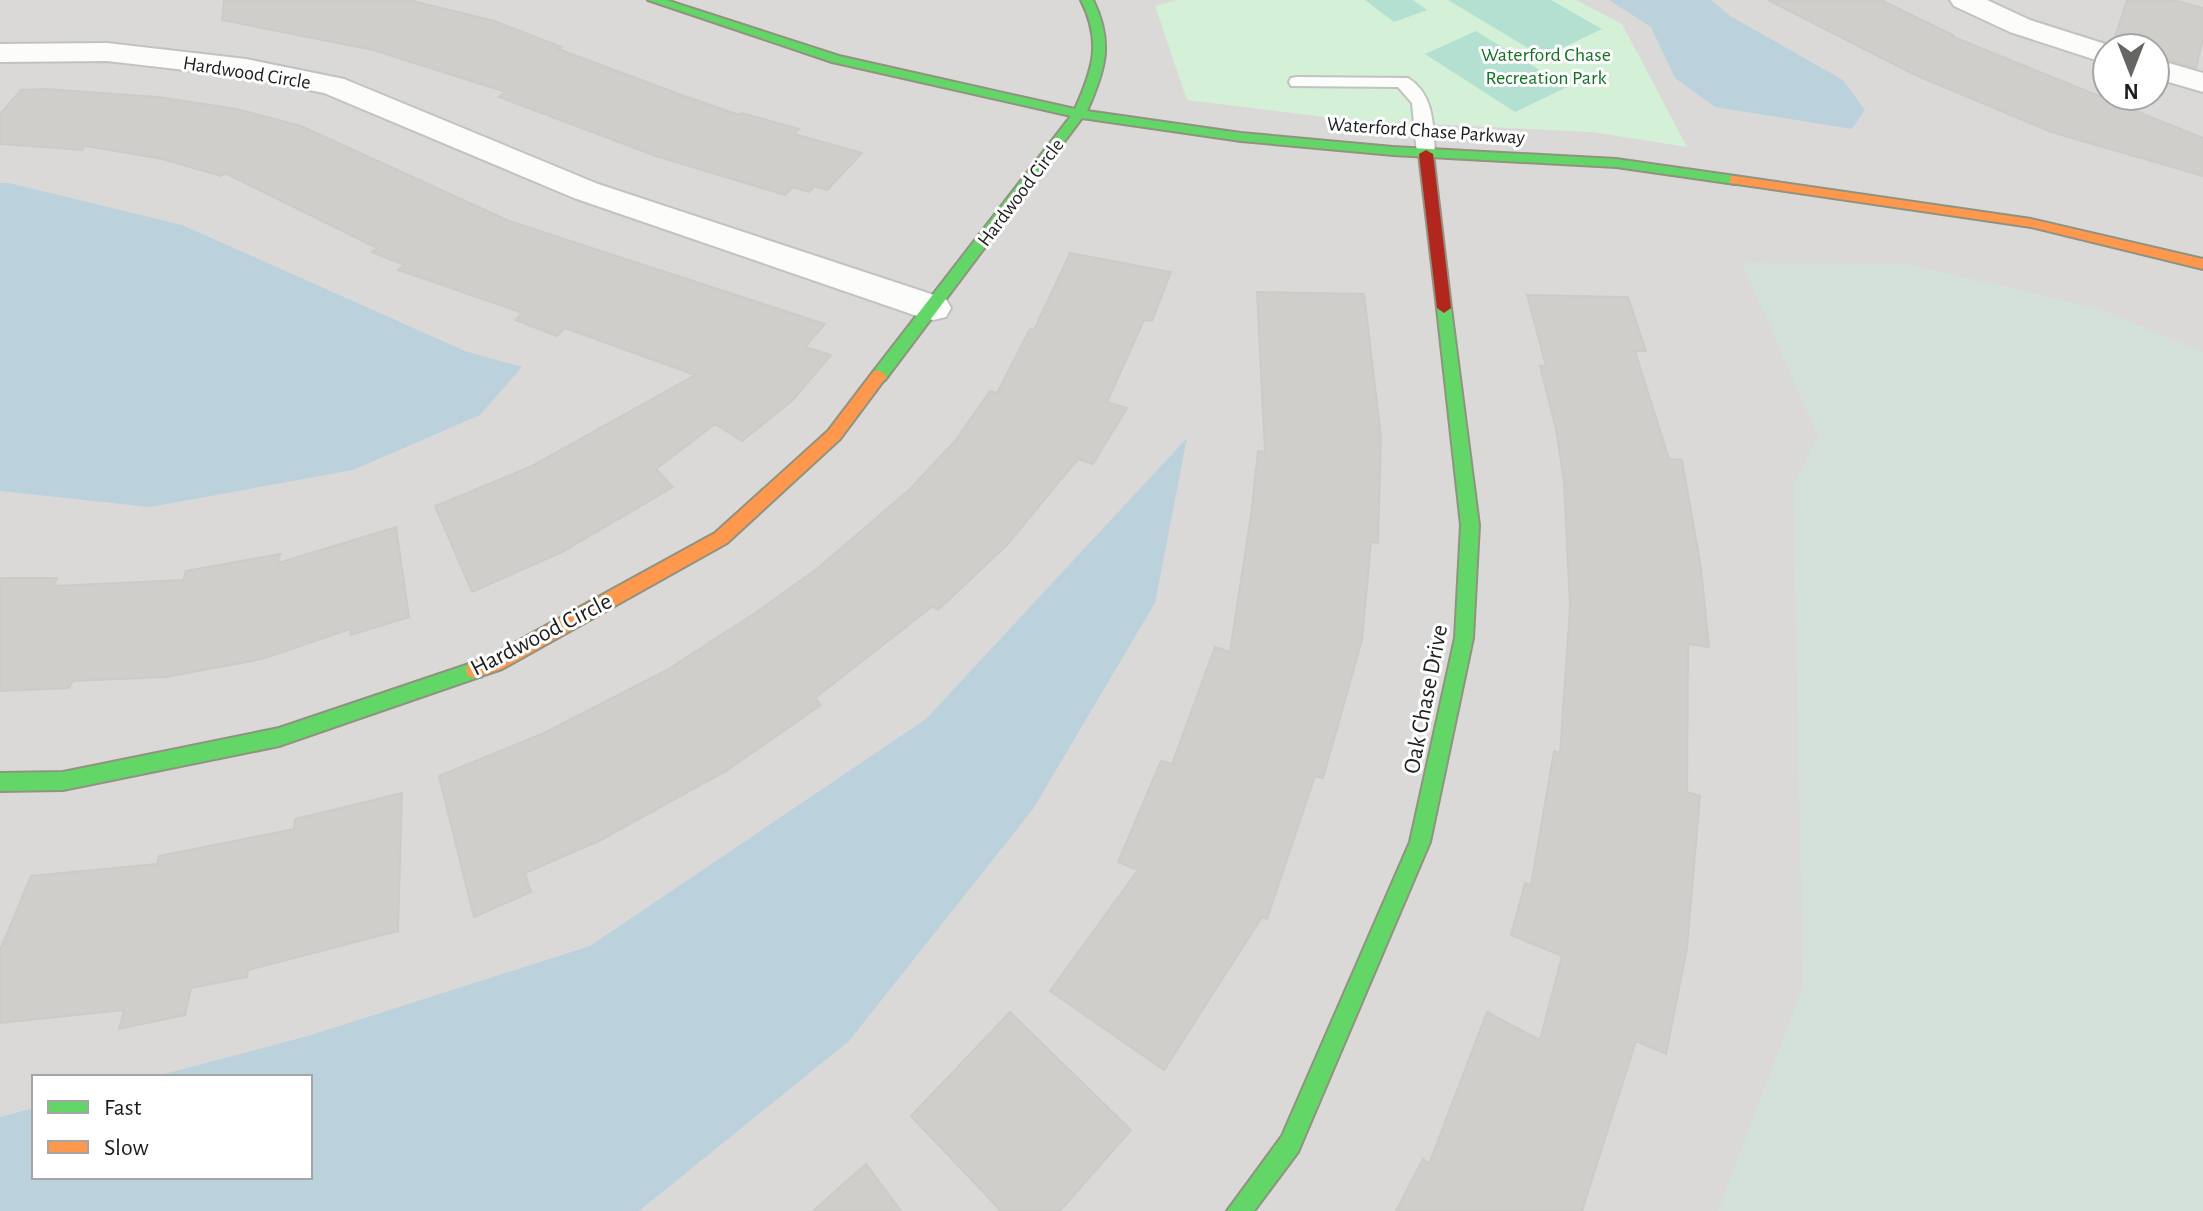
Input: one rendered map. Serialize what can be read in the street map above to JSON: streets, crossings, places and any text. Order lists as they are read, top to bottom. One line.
{"streets":{"street":["Hardwood Circle","Waterford Chase Parkway","Oak Chase Drive"]},"crossings":[["Hardwood Circle","Waterford Chase Parkway"],["Waterford Chase Parkway","Oak Chase Drive"]],"parks":["Waterford Chase Recreation Park"],"legend":["Fast","Slow"],"north":"bottom"}
